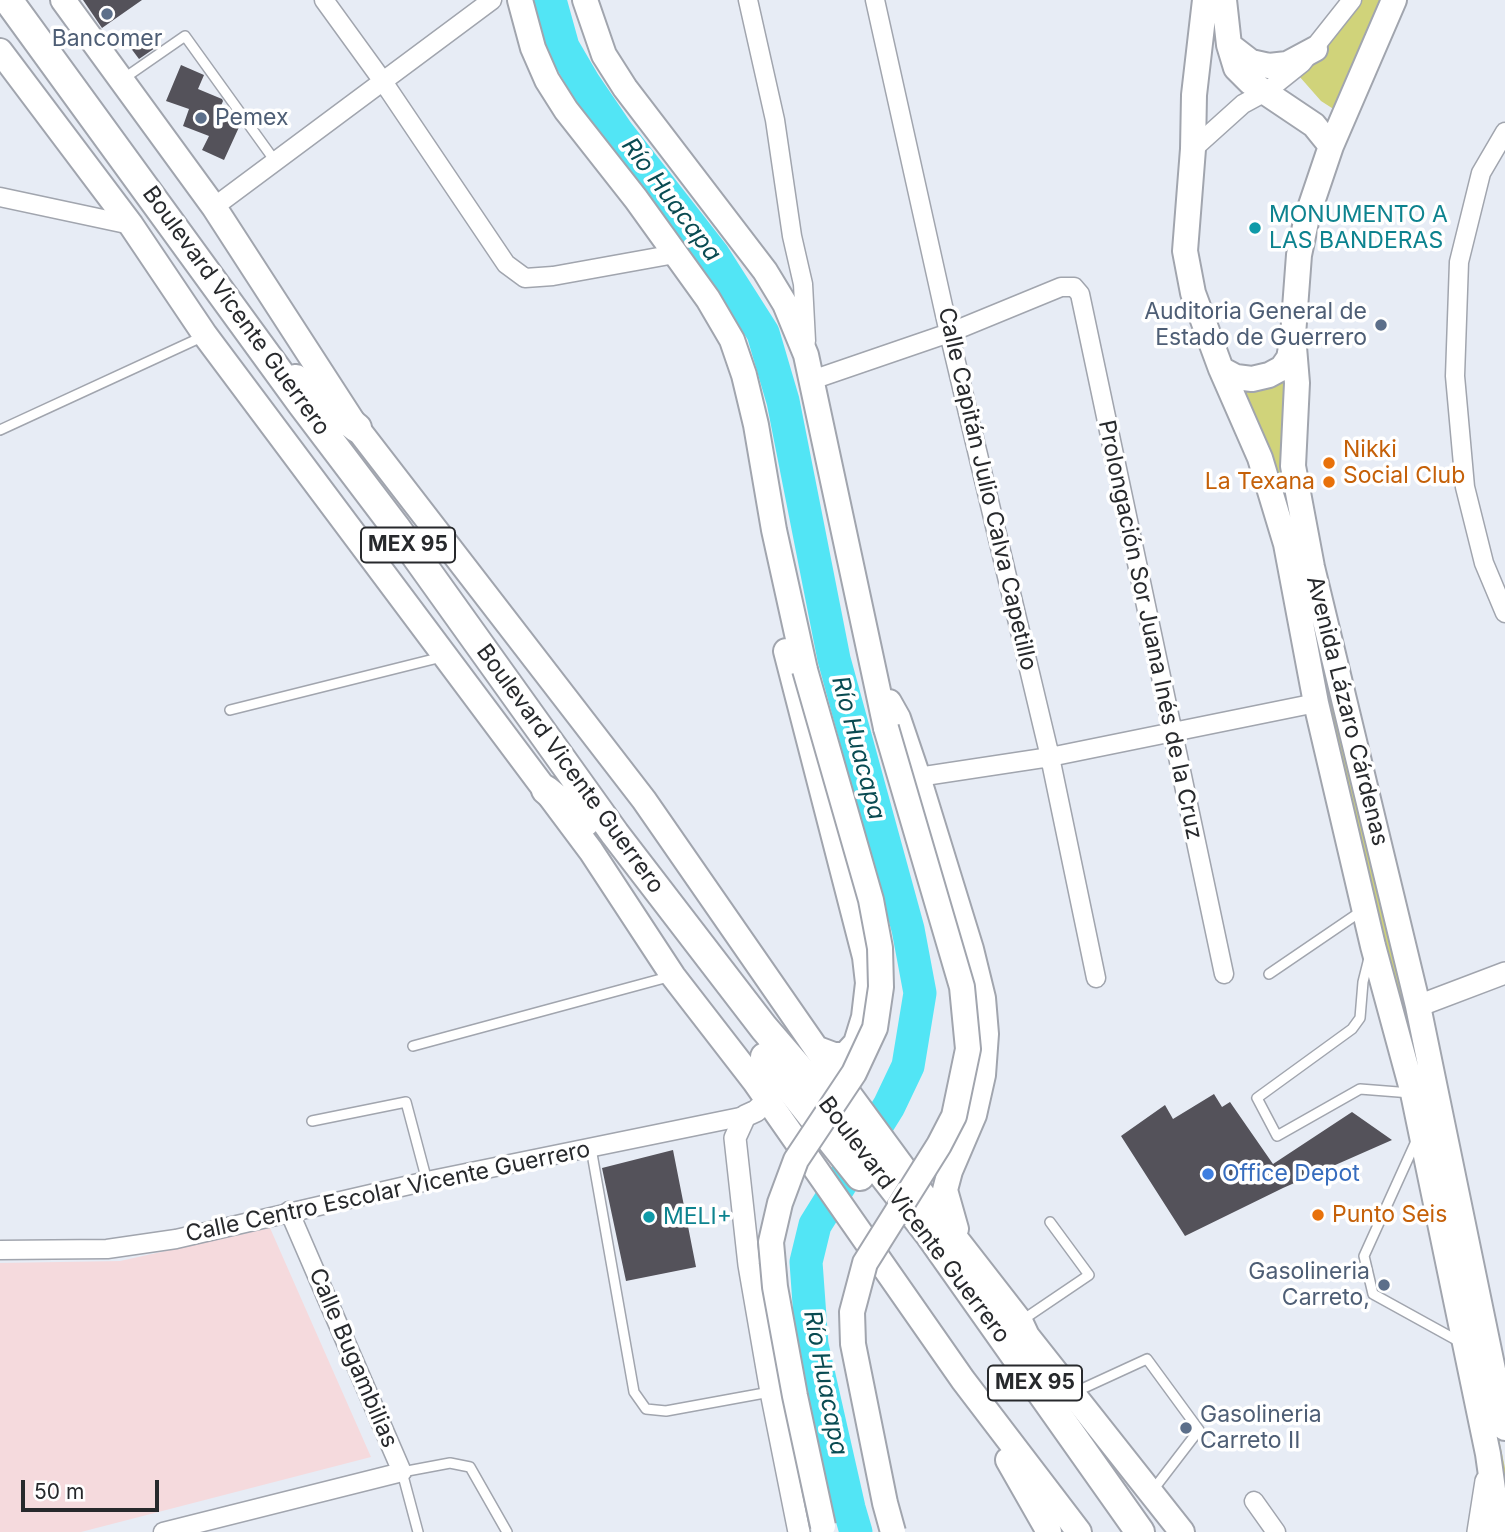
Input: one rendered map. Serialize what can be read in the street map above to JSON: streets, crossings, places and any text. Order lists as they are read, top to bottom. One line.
{"streets":{"highway":["Boulevard Vicente Guerrero","MEX 95"],"main road":["Avenida Lázaro Cárdenas"],"street":["Calle Capitán Julio Calva Capetillo","Prolongación Sor Juana Inés de la Cruz","Calle Centro Escolar Vicente Guerrero","Calle Bugambilias"]},"crossings":[["Boulevard Vicente Guerrero","Calle Centro Escolar Vicente Guerrero"],["Calle Capitán Julio Calva Capetillo","Prolongación Sor Juana Inés de la Cruz"],["Calle Centro Escolar Vicente Guerrero","Calle Bugambilias"]],"water":["Río Huacapa"],"places":["Bancomer","Pemex","MONUMENTO A LAS BANDERAS","Auditoria General de Estado de Guerrero","Nikki Social Club","La Texana","Office Depot","Punto Seis","MELI+","Gasolineria Carreto,","Gasolineria Carreto II"],"scale_bar":"50 m"}
